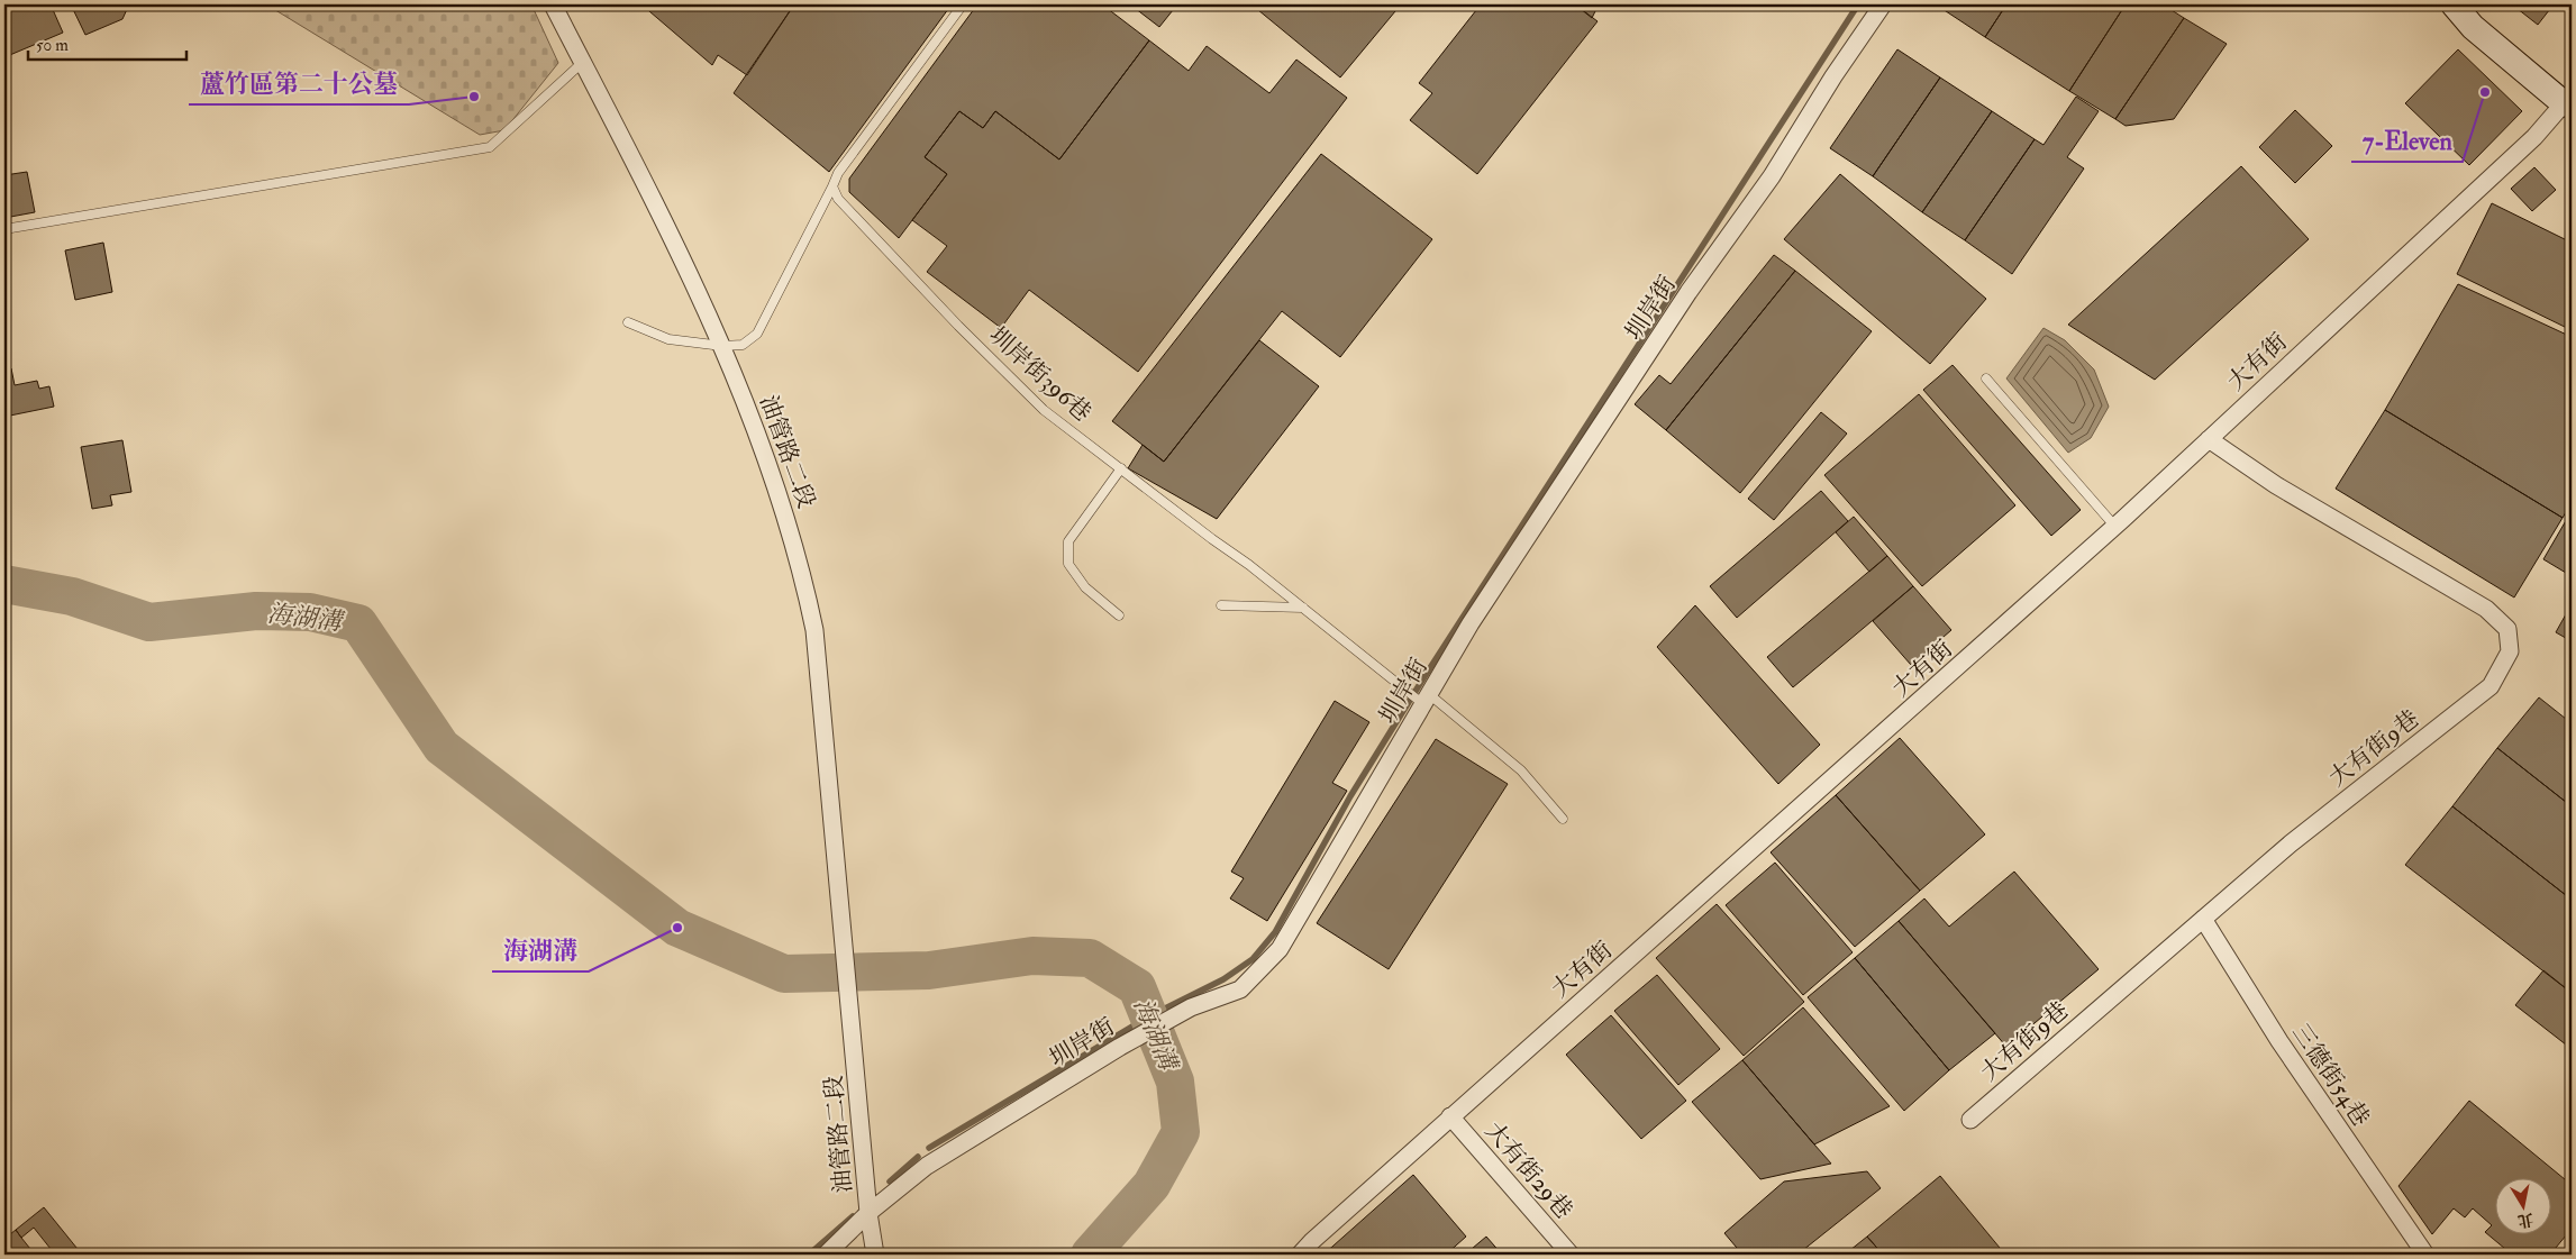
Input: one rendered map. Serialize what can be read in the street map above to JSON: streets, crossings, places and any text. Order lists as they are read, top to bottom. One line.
{"streets":{"street":["圳岸街","大有街","油管路二段","大有街9巷","三德街54巷","大有街29巷"],"lane":["圳岸街396巷"]},"crossings":[["圳岸街","圳岸街396巷"],["圳岸街","油管路二段"],["大有街","大有街9巷"],["大有街","大有街29巷"],["大有街9巷","三德街54巷"]],"water":["海湖溝"],"places":["7-Eleven","蘆竹區第二十公墓","海湖溝"],"scale_bar":"50 m","north":"bottom"}
